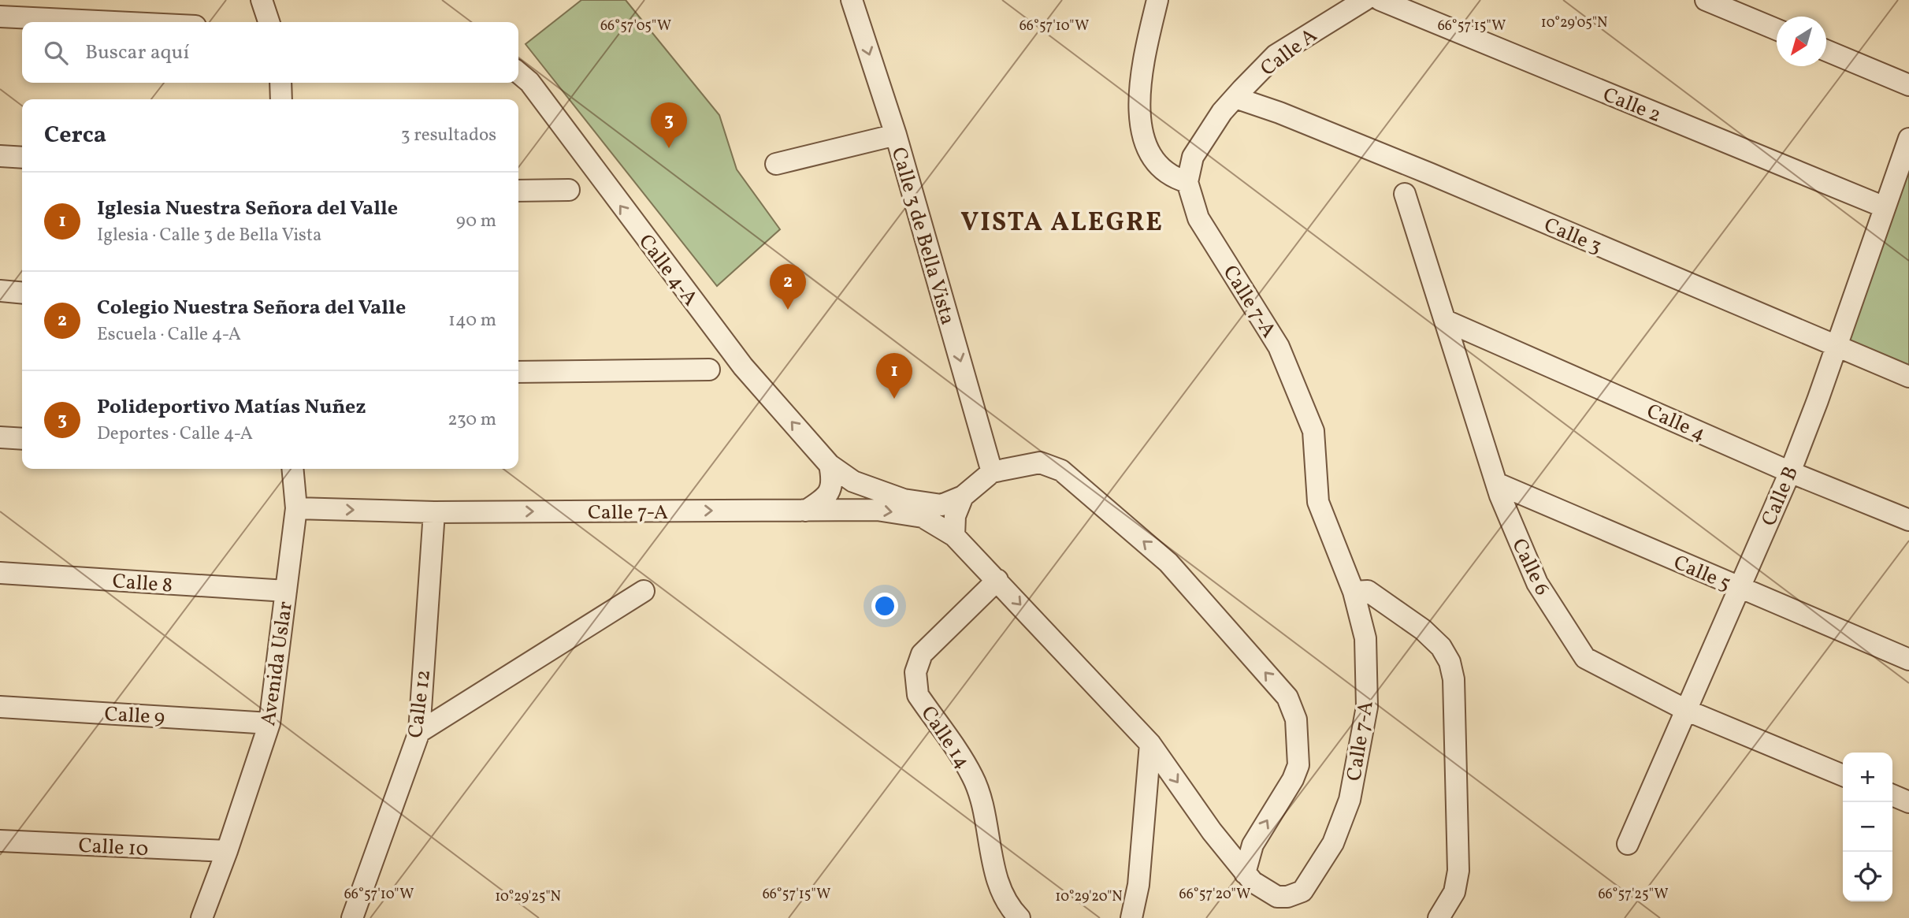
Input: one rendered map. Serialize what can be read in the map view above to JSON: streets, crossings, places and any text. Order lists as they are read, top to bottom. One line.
{"streets":{"street":["Calle A","Calle 2","Calle 3","Calle 3 de Bella Vista","Calle 4-A","Calle 7-A","Calle 4","Calle B","Calle 6","Calle 5","Calle 8","Avenida Uslar","Calle 12","Calle 9","Calle 14","Calle 10"]},"crossings":[["Calle A","Calle 3"],["Calle 2","Calle B"],["Calle 3","Calle B"],["Calle 7-A","Avenida Uslar"],["Calle 7-A","Calle 12"],["Calle 7-A","Calle 14"],["Calle 4","Calle B"],["Calle 4","Calle 6"],["Calle B","Calle 6"],["Calle B","Calle 5"],["Calle 6","Calle 5"],["Calle 8","Avenida Uslar"],["Avenida Uslar","Calle 9"],["Avenida Uslar","Calle 10"]],"one_way":["Calle 3 de Bella Vista","Calle 4-A"],"districts":["VISTA ALEGRE"],"north":"bottom left","page":{"search":"Buscar aquí","heading":["Cerca","3 resultados"],"pins":["3","2","1"],"list":[{"mark":"1","name":"Iglesia Nuestra Señora del Valle","note":"Iglesia · Calle 3 de Bella Vista","value":"90 m"},{"mark":"2","name":"Colegio Nuestra Señora del Valle","note":"Escuela · Calle 4-A","value":"140 m"},{"mark":"3","name":"Polideportivo Matías Nuñez","note":"Deportes · Calle 4-A","value":"230 m"}],"map_buttons":["+","−"]},"coordinates":["10°29'05\"N","66°57'05\"W","66°57'10\"W","66°57'15\"W","66°57'20\"W","66°57'25\"W","10°29'25\"N","10°29'20\"N"]}
